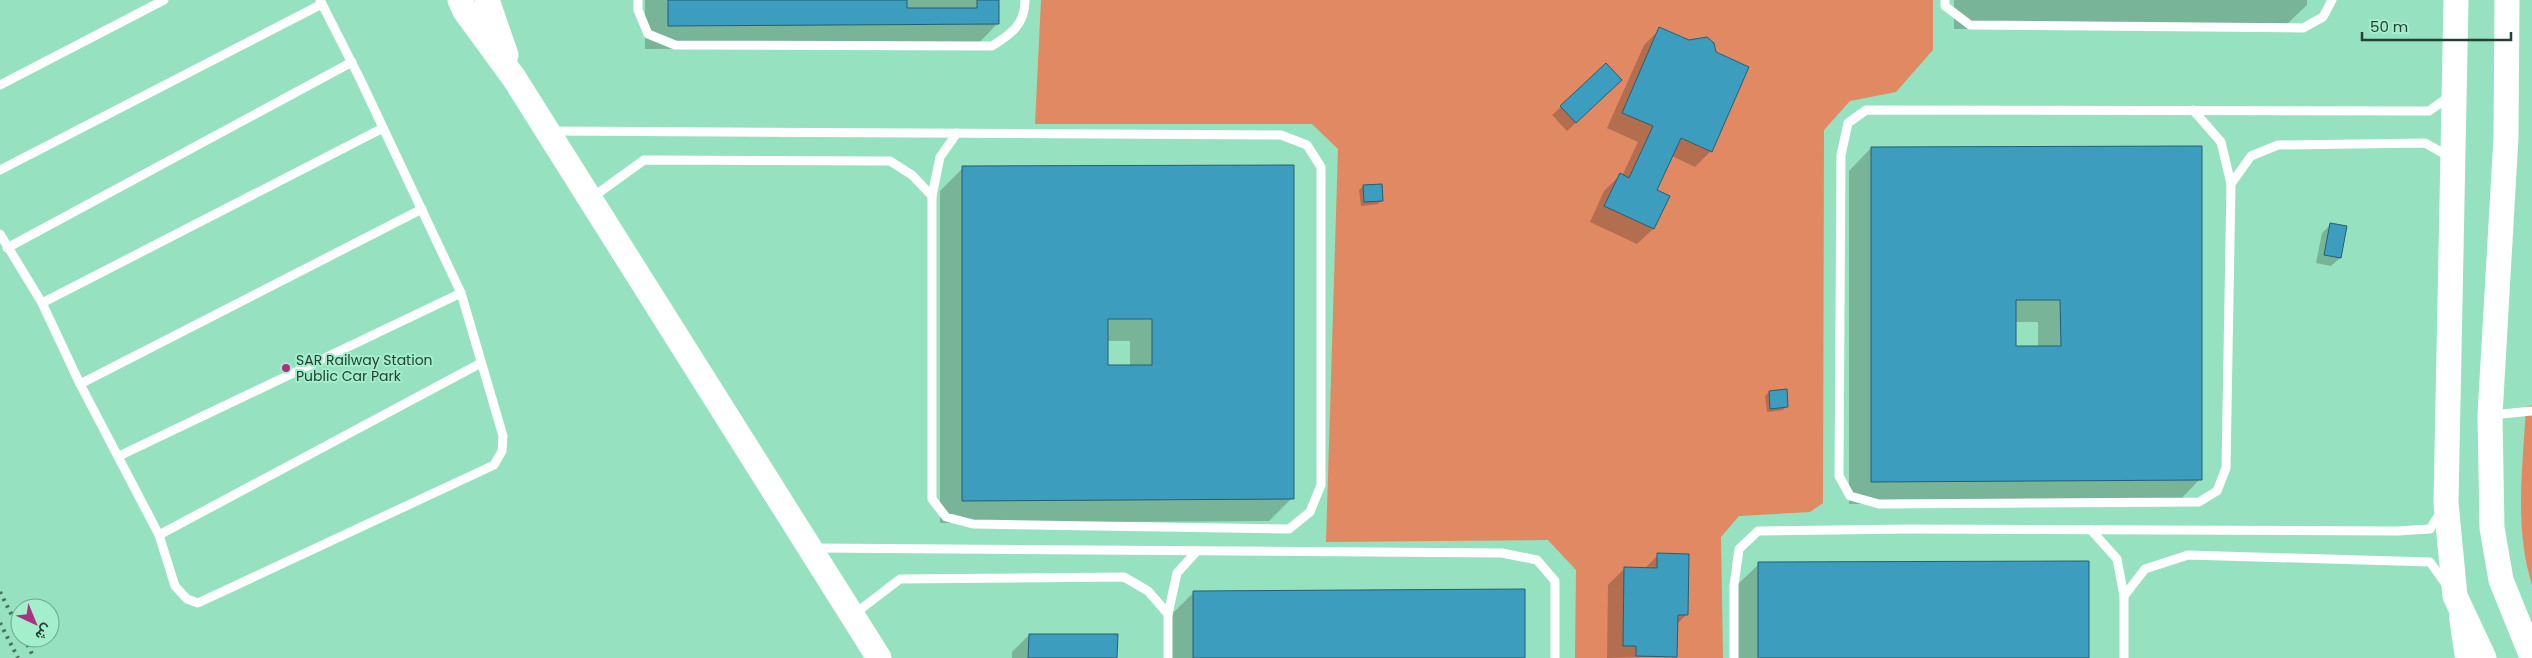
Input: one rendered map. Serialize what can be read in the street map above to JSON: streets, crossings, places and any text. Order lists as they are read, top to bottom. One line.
{"places":["SAR Railway Station Public Car Park"],"scale_bar":"50 m","north":"bottom right"}
